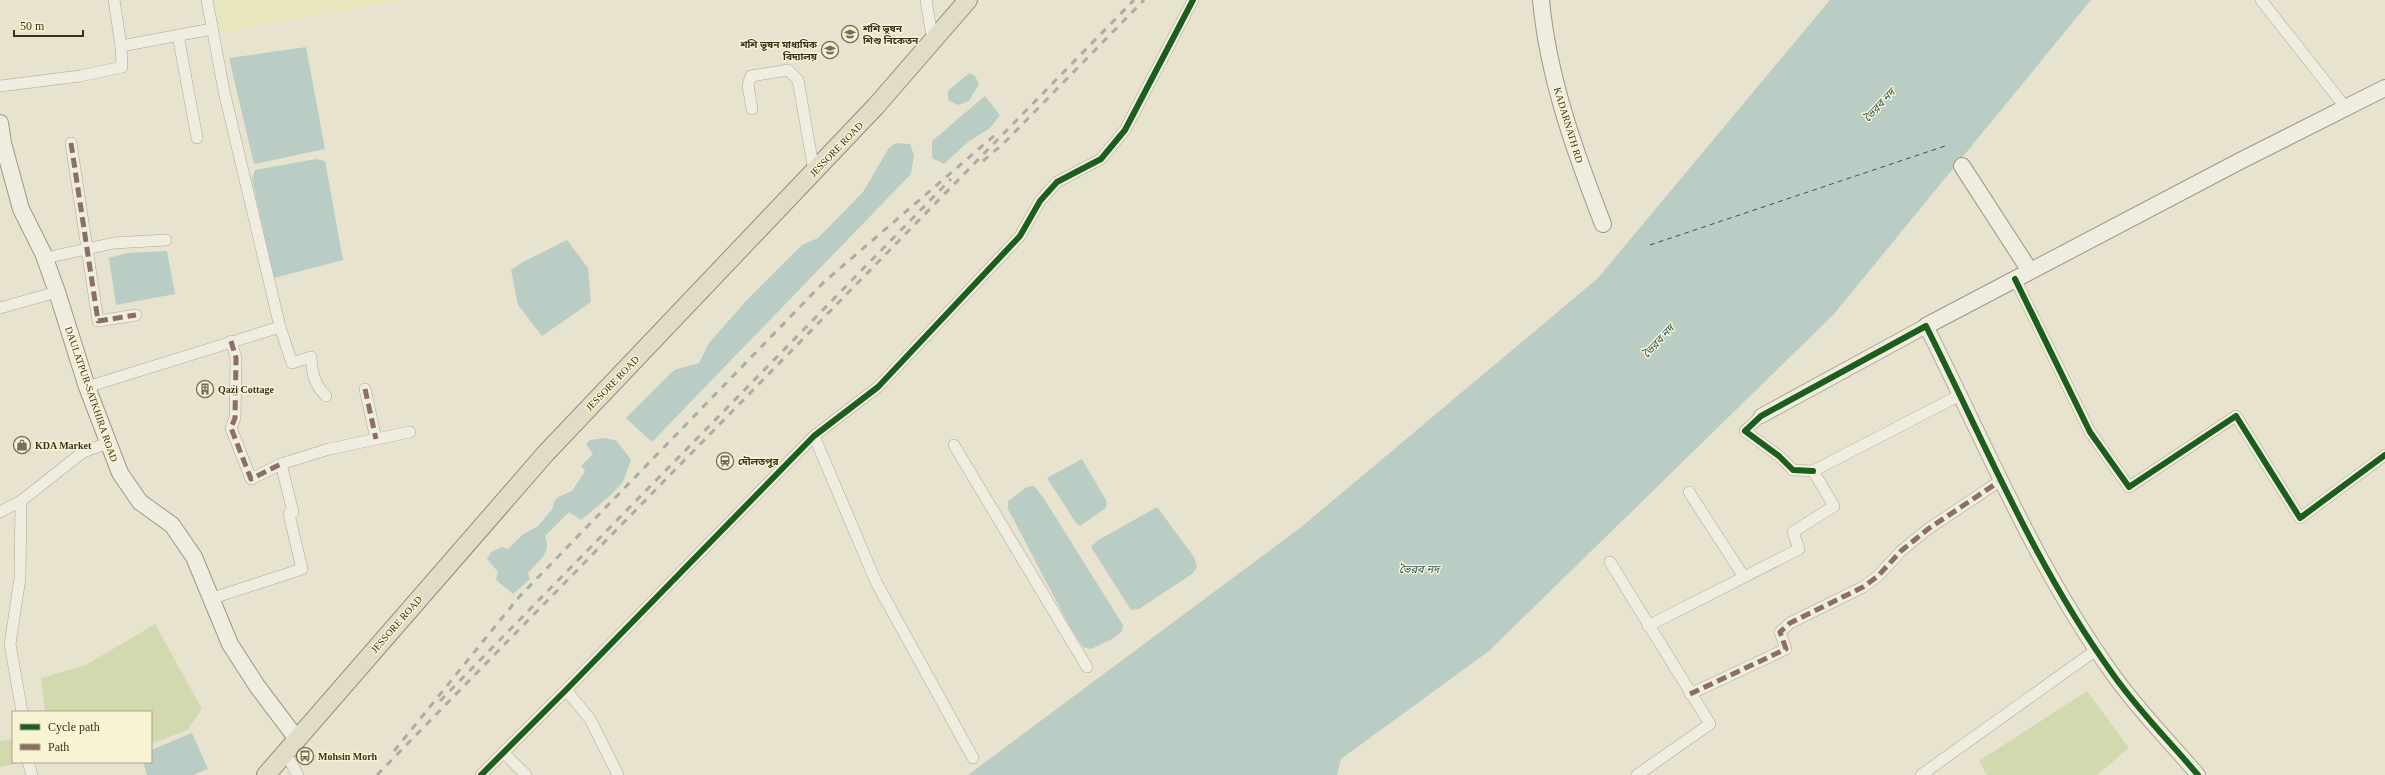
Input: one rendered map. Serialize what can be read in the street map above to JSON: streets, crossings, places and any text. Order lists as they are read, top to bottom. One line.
{"streets":{"highway":["JESSORE ROAD"],"main road":["KADARNATH RD","DAULATPUR-SATKHIRA ROAD"]},"crossings":[["JESSORE ROAD","DAULATPUR-SATKHIRA ROAD"]],"water":["ভৈরব নদ"],"places":{"school or university":["শশি ভূষন শিশু নিকেতন","শশি ভূষন মাধ্যমিক বিদ্যালয়"],"building":["Qazi Cottage"],"shop":["KDA Market"],"station":["দৌলতপুর"],"bus stop":["Mohsin Morh"]},"legend":["Cycle path","Path"],"scale_bar":"50 m"}
